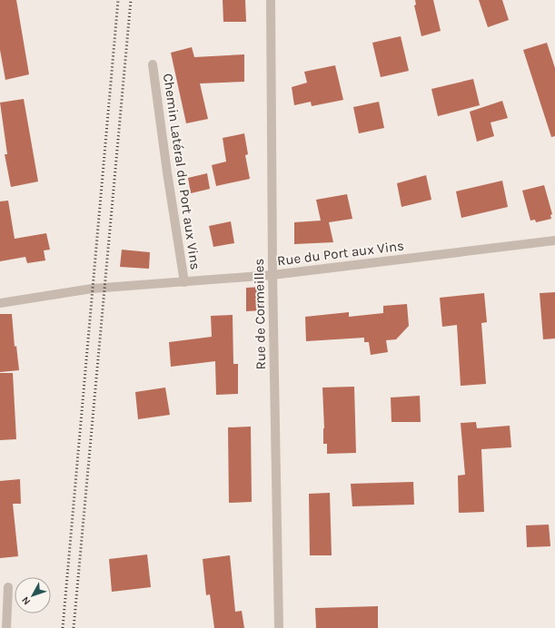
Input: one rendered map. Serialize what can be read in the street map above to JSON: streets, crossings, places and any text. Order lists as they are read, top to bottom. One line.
{"streets":{"street":["Chemin Latéral du Port aux Vins","Rue du Port aux Vins","Rue de Cormeilles"]},"crossings":[["Chemin Latéral du Port aux Vins","Rue du Port aux Vins"],["Rue du Port aux Vins","Rue de Cormeilles"]],"north":"bottom left"}
